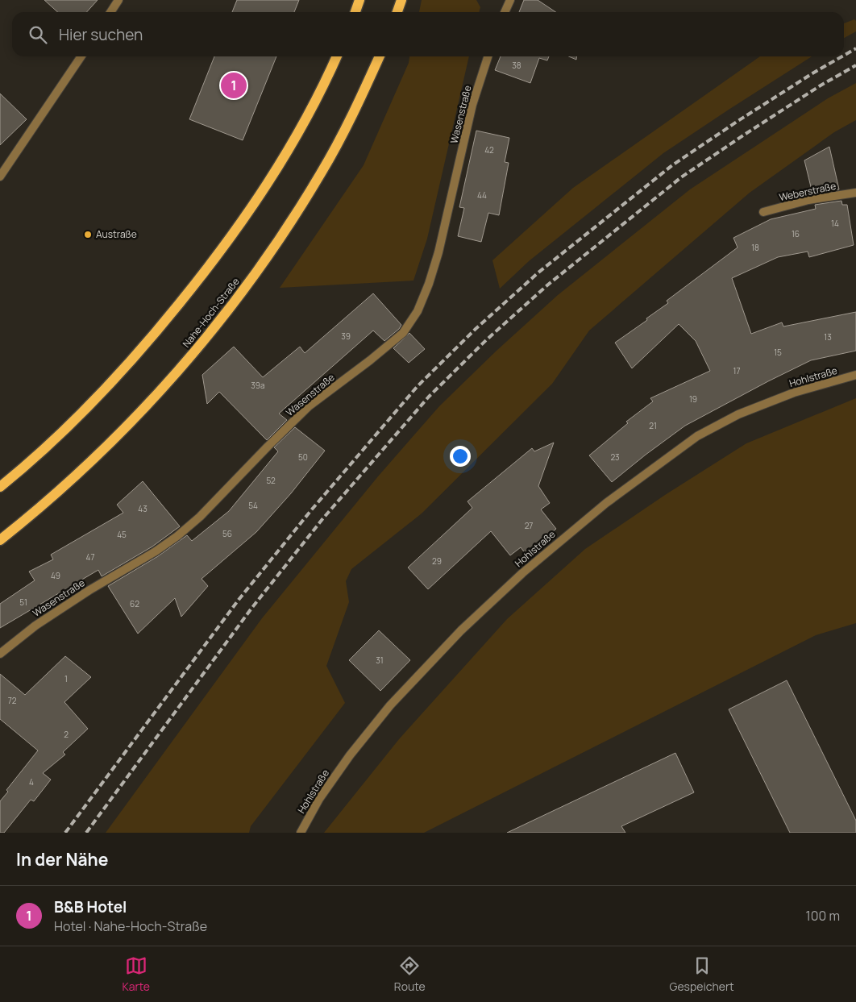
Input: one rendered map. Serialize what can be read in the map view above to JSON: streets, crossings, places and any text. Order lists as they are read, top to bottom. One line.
{"streets":{"main road":["Nahe-Hoch-Straße"],"street":["Wasenstraße","Weberstraße","Hohlstraße"]},"places":["Austraße"],"house_numbers":["38","42","44","14","16","18","39","13","15","17","39a","19","21","50","23","52","54","43","27","56","45","47","29","49","51","62","31","1","72","2","4"],"page":{"search":"Hier suchen","pins":"1","heading":"In der Nähe","list":[{"mark":"1","name":"B&B Hotel","note":"Hotel · Nahe-Hoch-Straße","value":"100 m"}],"nav":["Karte","Route","Gespeichert"]}}
